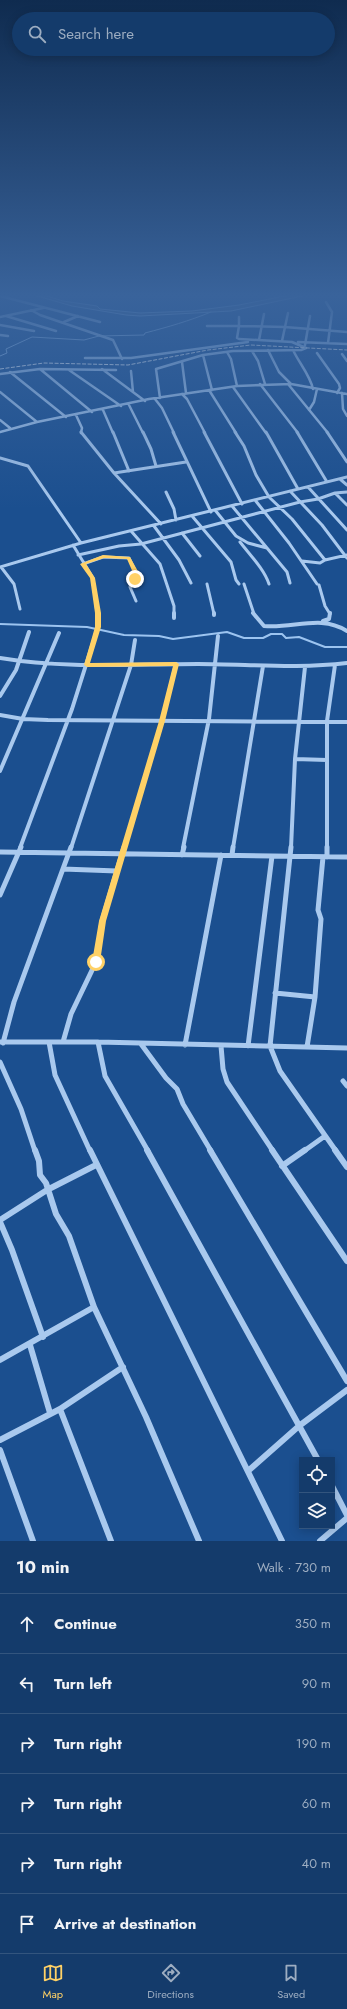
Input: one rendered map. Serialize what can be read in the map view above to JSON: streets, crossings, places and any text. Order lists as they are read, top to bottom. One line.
{"page":{"search":"Search here","heading":["10 min","Walk · 730 m"],"list":[["Continue","350 m"],["Turn left","90 m"],["Turn right","190 m"],["Turn right","60 m"],["Turn right","40 m"],"Arrive at destination"],"nav":["Map","Directions","Saved"]}}
